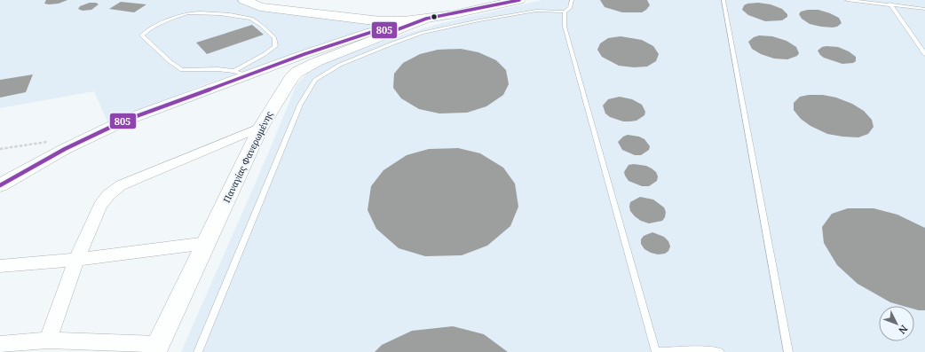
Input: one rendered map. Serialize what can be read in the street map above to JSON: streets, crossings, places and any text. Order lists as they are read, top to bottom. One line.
{"streets":{"main road":["Παναγίας Φανερωμένης"]},"lines":["transit line 805"],"north":"bottom right"}
